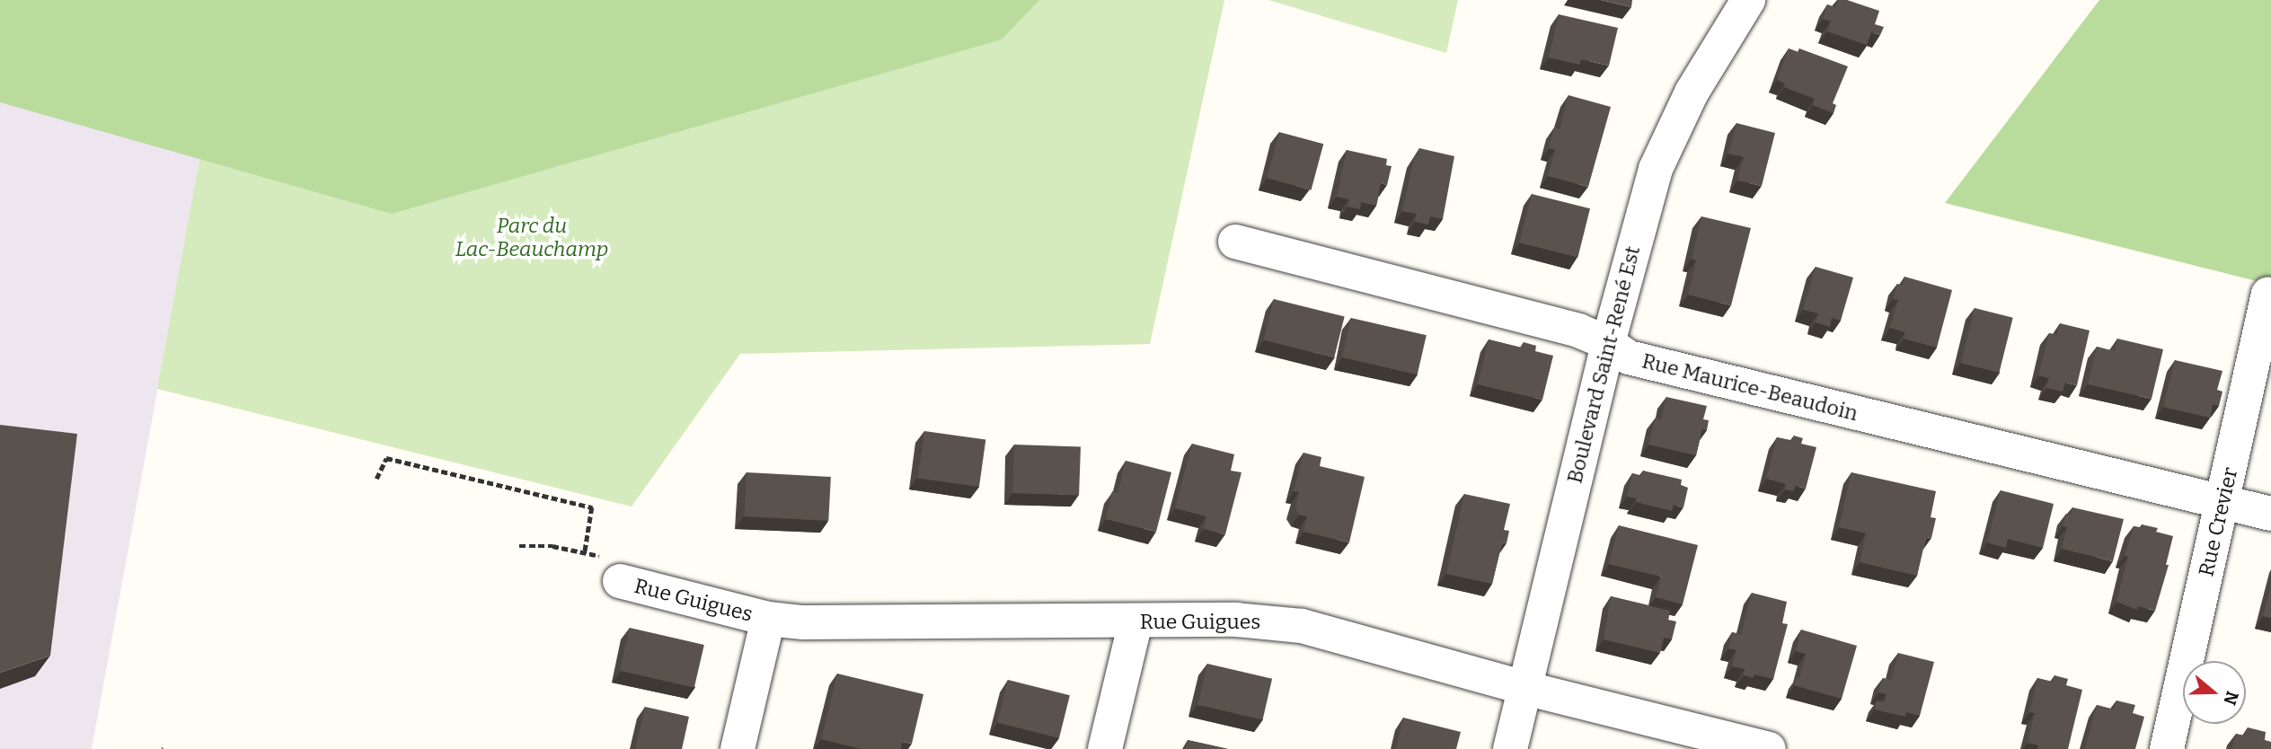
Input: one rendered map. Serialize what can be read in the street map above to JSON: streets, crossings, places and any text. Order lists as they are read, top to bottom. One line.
{"streets":{"street":["Boulevard Saint-René Est","Rue Maurice-Beaudoin","Rue Crevier","Rue Guigues"]},"crossings":[["Boulevard Saint-René Est","Rue Maurice-Beaudoin"],["Boulevard Saint-René Est","Rue Guigues"],["Rue Maurice-Beaudoin","Rue Crevier"]],"parks":["Parc du Lac-Beauchamp"],"north":"right"}
